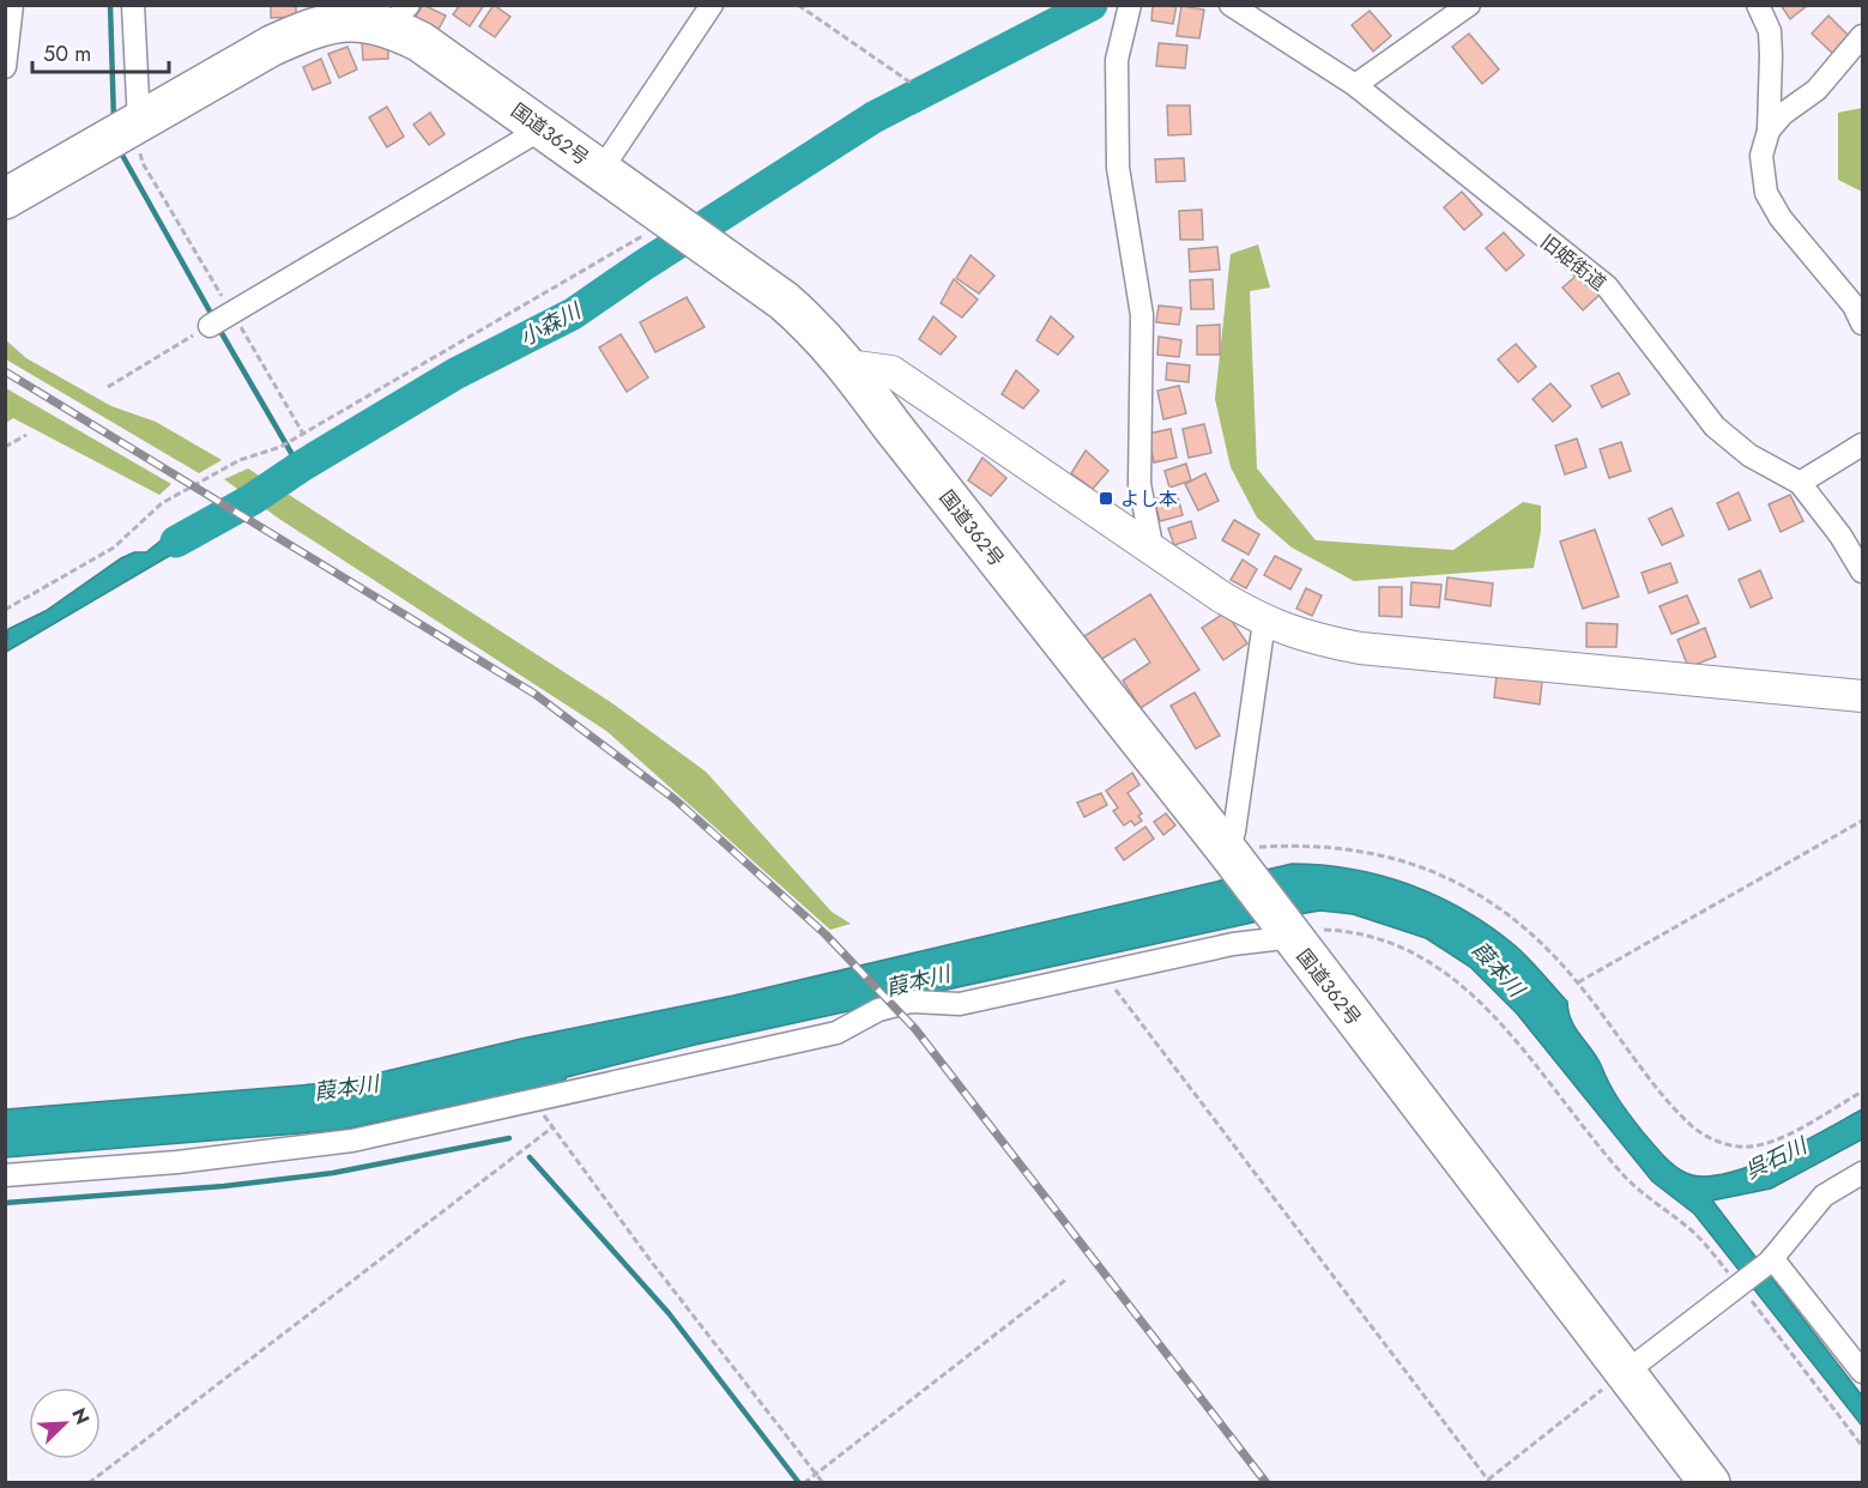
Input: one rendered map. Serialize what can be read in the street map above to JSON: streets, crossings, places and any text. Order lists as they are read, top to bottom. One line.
{"streets":{"highway":["国道362号"],"street":["旧姫街道"]},"water":["小森川","葭本川","呉石川"],"places":{"transit":["よし本"]},"scale_bar":"50 m","north":"top right"}
